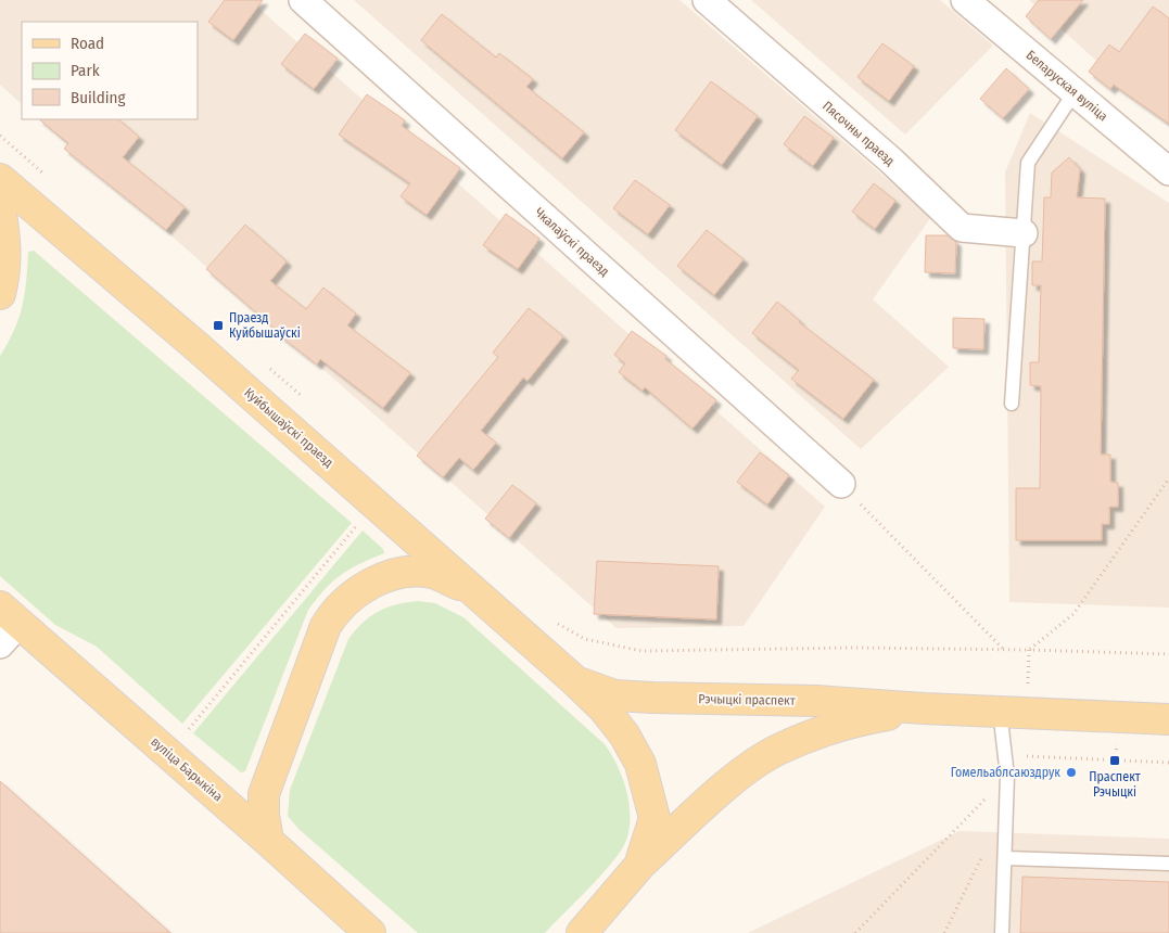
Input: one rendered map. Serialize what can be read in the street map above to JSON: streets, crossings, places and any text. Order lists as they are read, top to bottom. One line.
{"streets":{"main road":["Куйбышаўскі праезд","Рэчыцкі праспект","вуліца Барыкіна"],"street":["Беларуская вуліца","Пясочны праезд","Чкалаўскі праезд"]},"crossings":[["Куйбышаўскі праезд","Рэчыцкі праспект"]],"places":{"transit":["Праезд Куйбышаўскі","Праспект Рэчыцкі"],"other":["Гомельаблсаюздрук"]},"legend":["Road","Park","Building"]}
